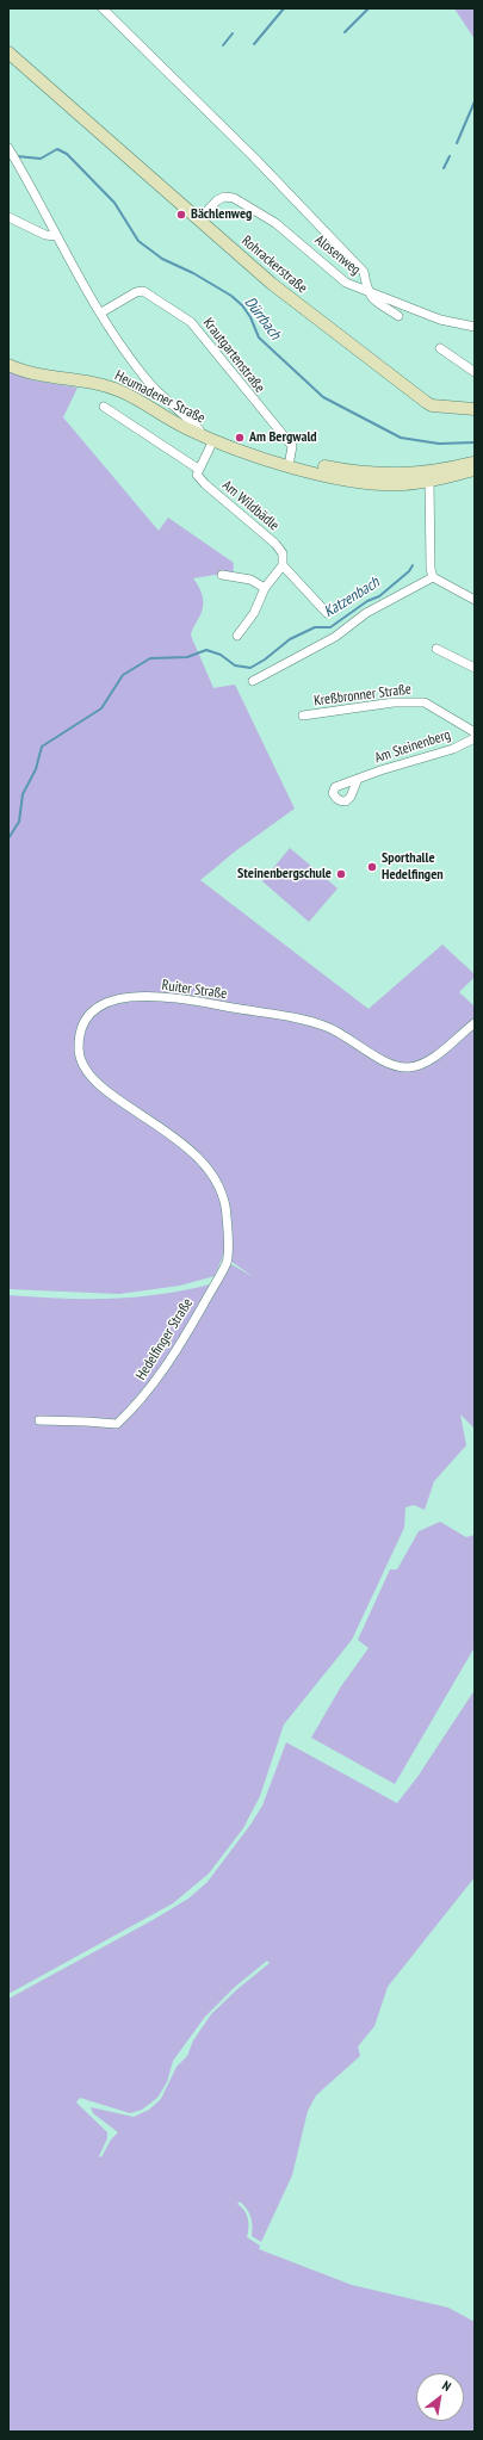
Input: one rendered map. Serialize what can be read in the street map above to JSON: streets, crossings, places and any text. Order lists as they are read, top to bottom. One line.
{"streets":{"street":["Alosenweg","Rohrackerstraße","Krautgartenstraße","Heumadener Straße","Am Wildbädle","Kreßbronner Straße","Am Steinenberg","Ruiter Straße","Hedelfinger Straße"]},"crossings":[["Alosenweg","Rohrackerstraße"],["Krautgartenstraße","Heumadener Straße"],["Ruiter Straße","Hedelfinger Straße"]],"water":["Dürrbach","Katzenbach"],"places":["Bächlenweg","Am Bergwald","Sporthalle Hedelfingen","Steinenbergschule"],"north":"top right"}
